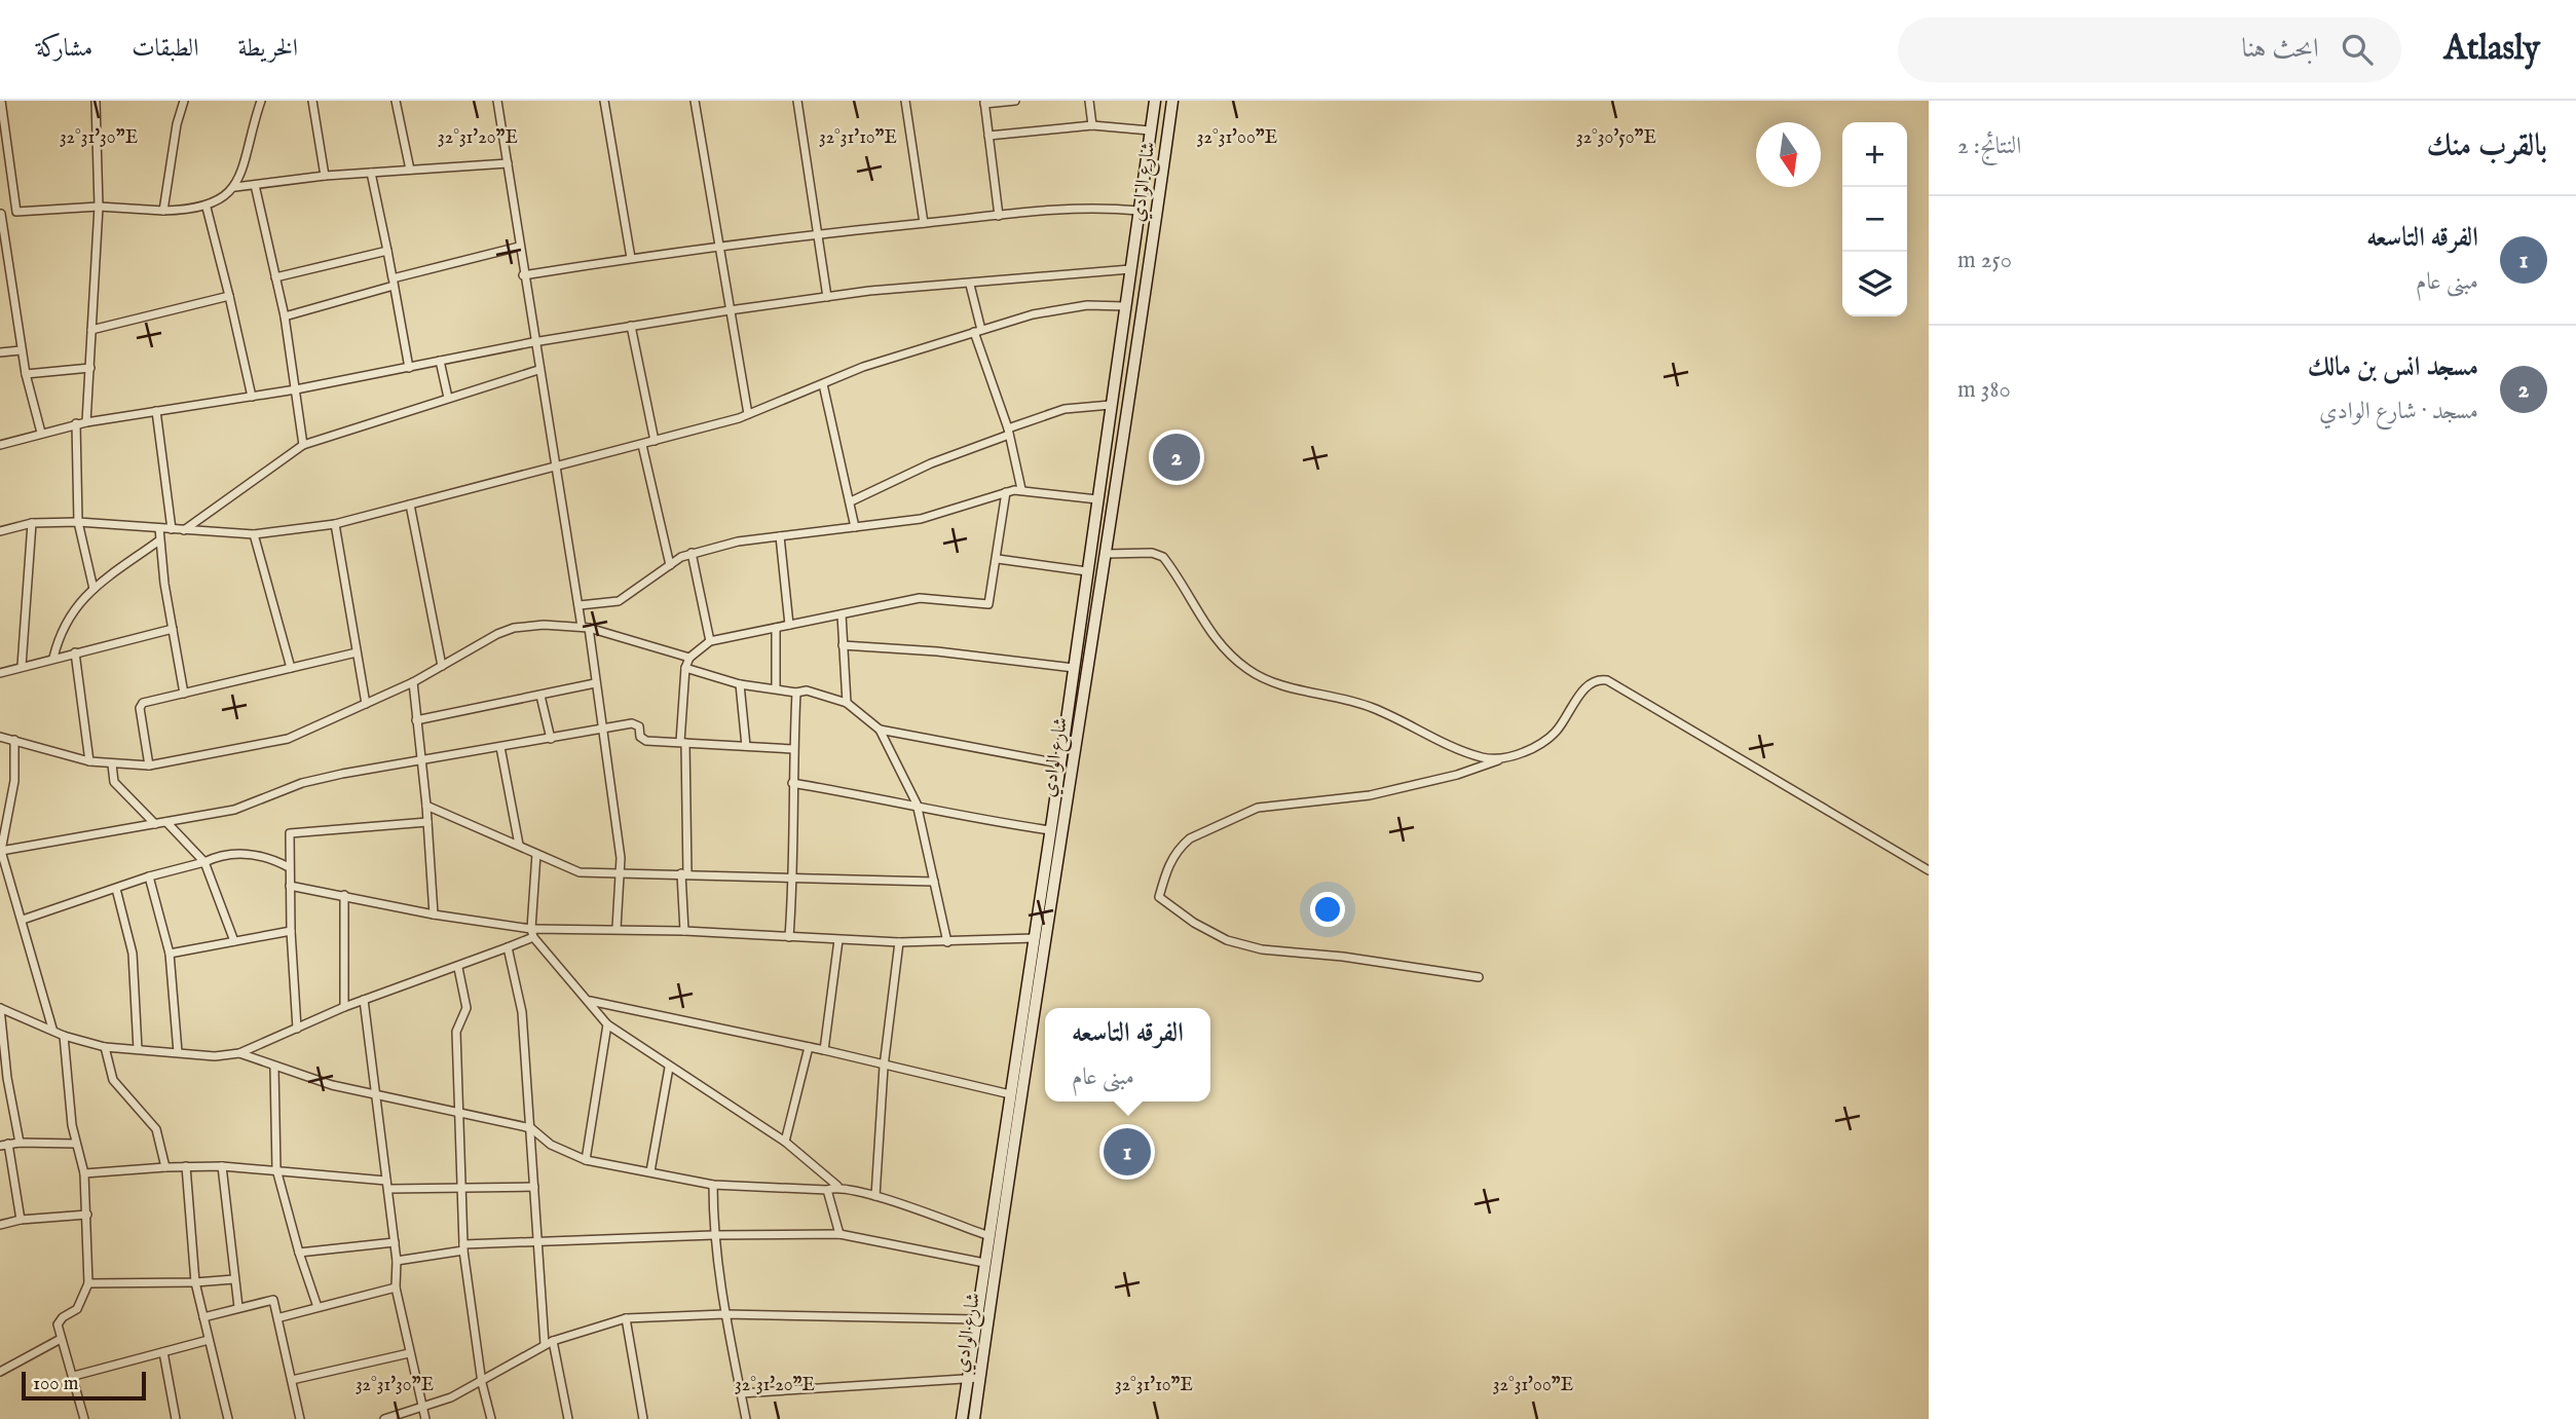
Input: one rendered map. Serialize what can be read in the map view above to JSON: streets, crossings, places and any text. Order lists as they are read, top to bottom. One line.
{"streets":{"main road":["شارع الوادي"]},"scale_bar":"100 m","north":"bottom","page":{"header":"Atlasly","search":"ابحث هنا","nav":["الخريطة","الطبقات","مشاركة"],"heading":["بالقرب منك","النتائج: 2"],"map_buttons":["+","−"],"list":[{"mark":"1","name":"الفرقه التاسعه","note":"مبنى عام","value":"250 m"},{"mark":"2","name":"مسجد انس بن مالك","note":"مسجد · شارع الوادي","value":"380 m"}],"pins":["2","1"],"popup":["الفرقه التاسعه","مبنى عام"],"scale":"100 m"},"coordinates":["32°31'30\"E","32°31'20\"E","32°31'10\"E","32°31'00\"E","32°30'50\"E"]}
